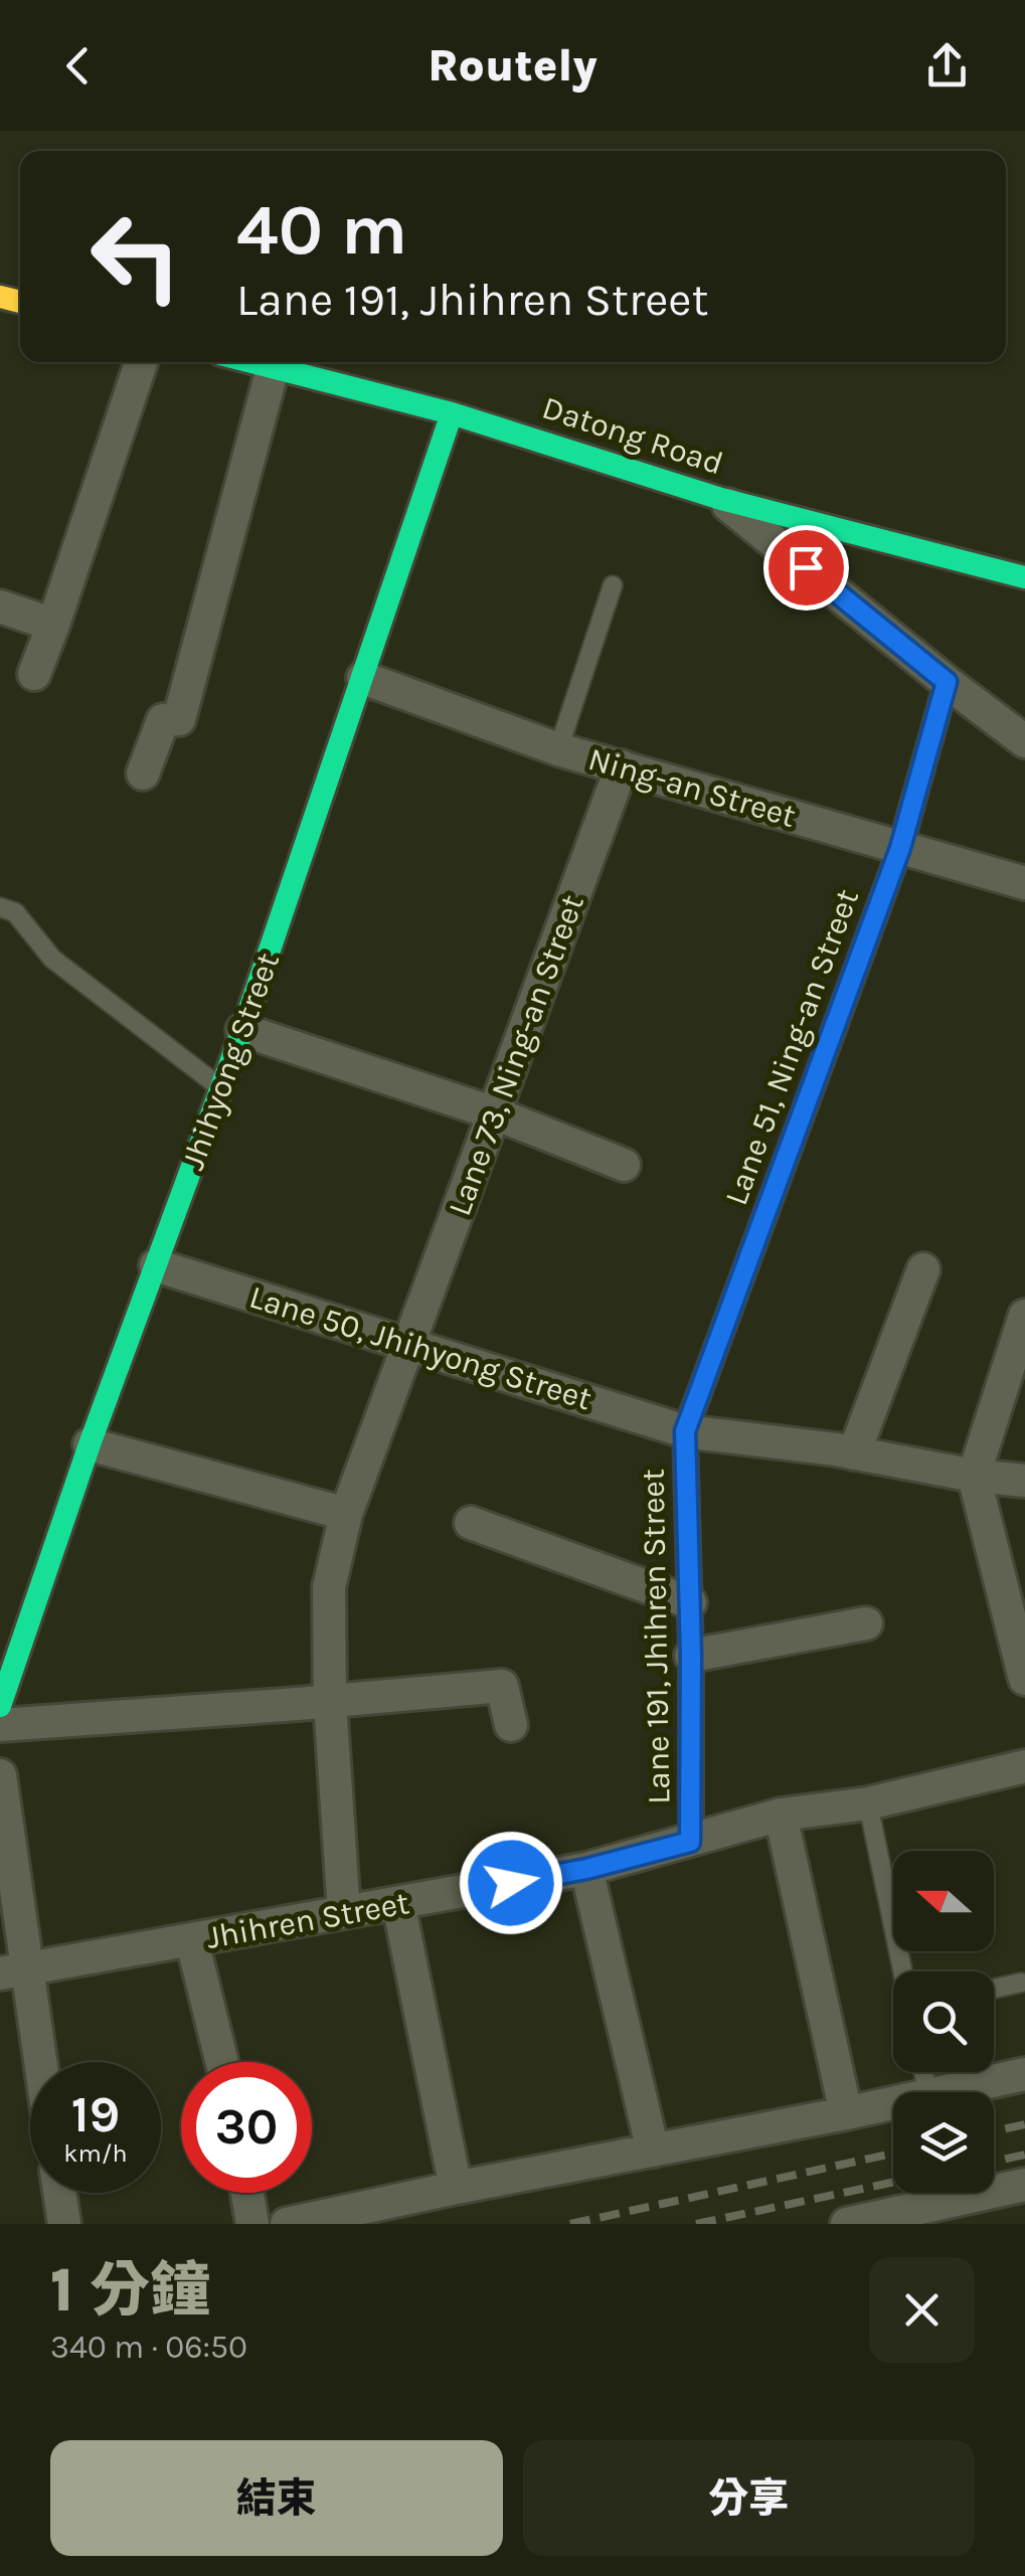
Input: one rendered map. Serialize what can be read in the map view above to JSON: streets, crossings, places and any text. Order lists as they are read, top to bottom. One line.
{"streets":{"street":["Datong Road","Ning-an Street","Lane 51, Ning-an Street","Lane 73, Ning-an Street","Jhihyong Street","Lane 50, Jhihyong Street","Lane 191, Jhihren Street","Jhihren Street"]},"crossings":[["Datong Road","Jhihyong Street"],["Ning-an Street","Lane 51, Ning-an Street"],["Ning-an Street","Lane 73, Ning-an Street"],["Ning-an Street","Jhihyong Street"],["Lane 51, Ning-an Street","Lane 50, Jhihyong Street"],["Lane 51, Ning-an Street","Lane 191, Jhihren Street"],["Lane 73, Ning-an Street","Lane 50, Jhihyong Street"],["Lane 73, Ning-an Street","Jhihren Street"],["Jhihyong Street","Lane 50, Jhihyong Street"],["Lane 50, Jhihyong Street","Lane 191, Jhihren Street"],["Lane 191, Jhihren Street","Jhihren Street"]],"north":"left","page":{"header":"Routely","turn":["40 m","Lane 191, Jhihren Street"],"speed":"19 km/h","limit":"30","heading":["1 分鐘","340 m · 06:50"],"buttons":["結束","分享"]}}
